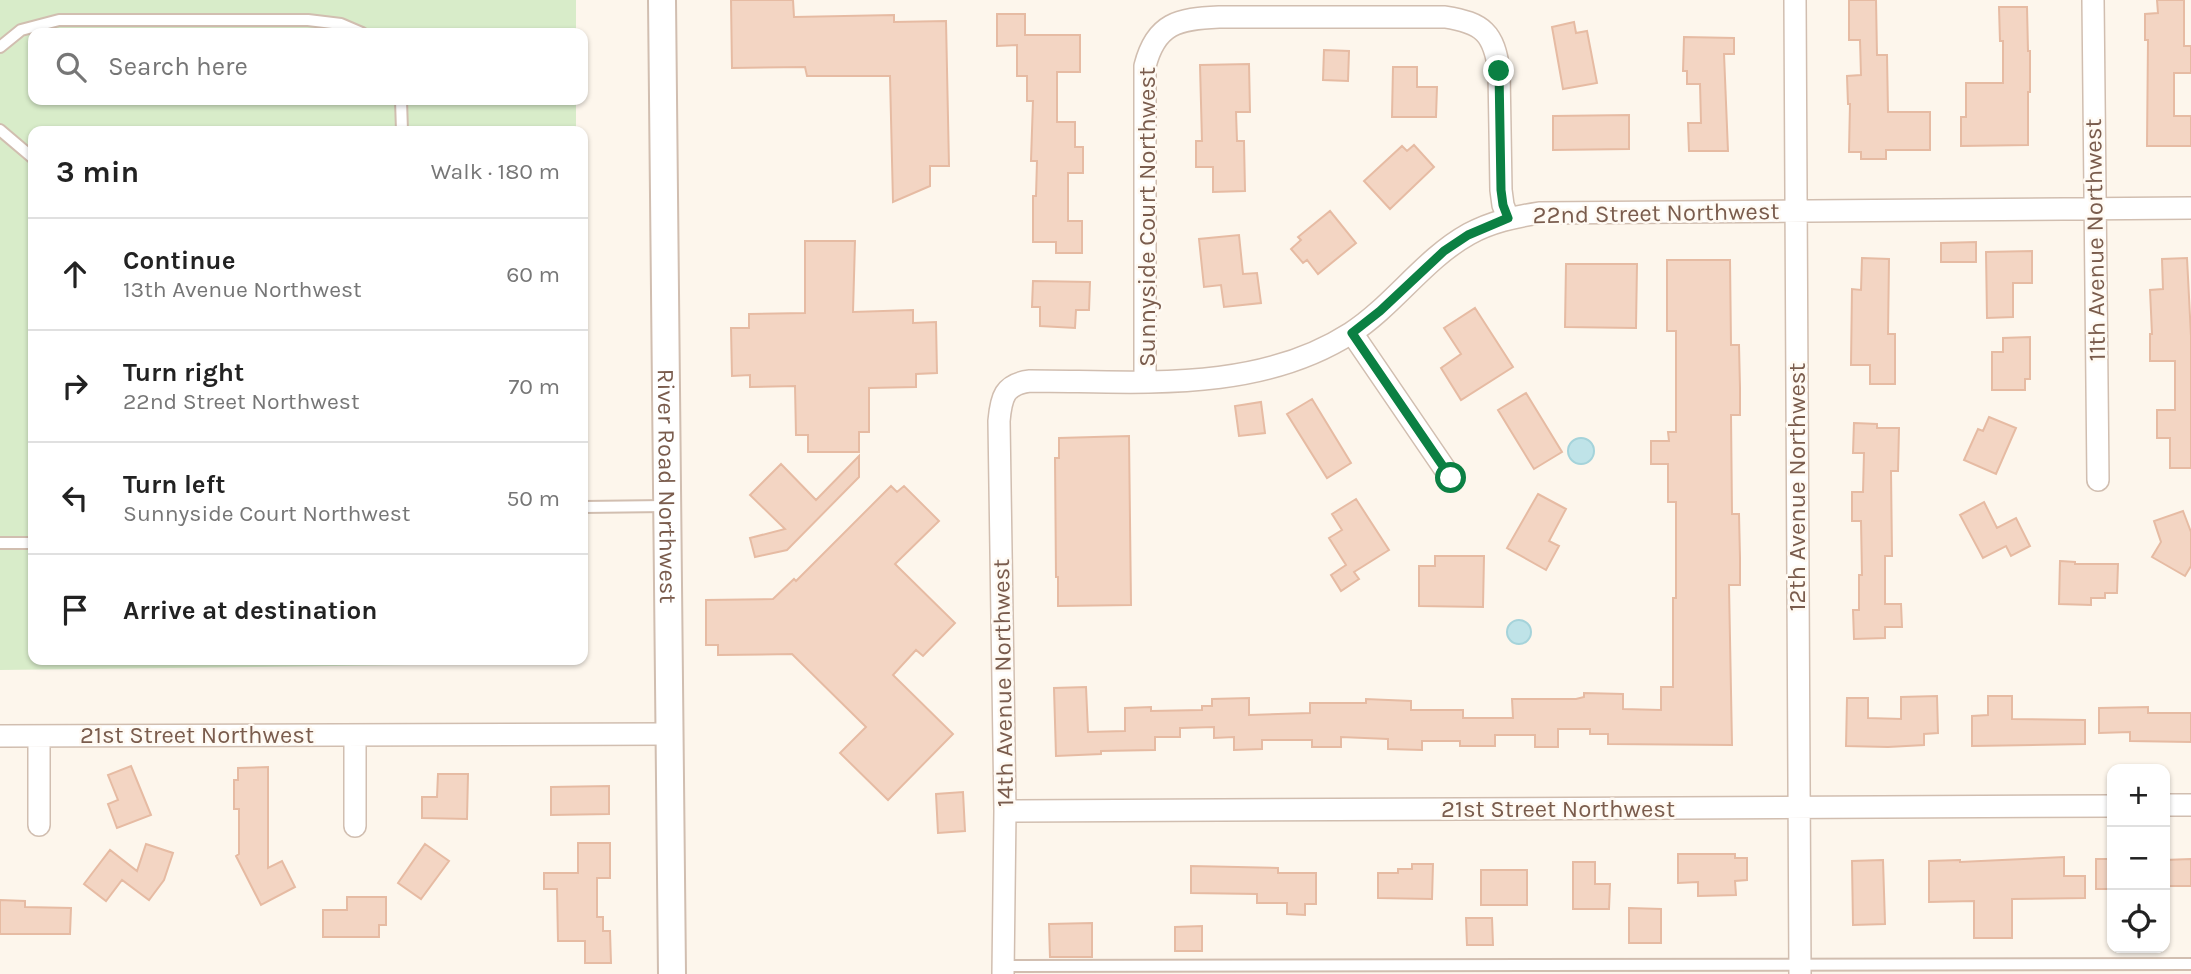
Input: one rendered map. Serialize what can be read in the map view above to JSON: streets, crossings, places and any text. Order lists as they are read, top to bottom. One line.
{"streets":{"street":["22nd Street Northwest","Sunnyside Court Northwest","11th Avenue Northwest","River Road Northwest","12th Avenue Northwest","14th Avenue Northwest","21st Street Northwest"]},"crossings":[["22nd Street Northwest","Sunnyside Court Northwest"],["22nd Street Northwest","11th Avenue Northwest"],["22nd Street Northwest","12th Avenue Northwest"],["22nd Street Northwest","14th Avenue Northwest"],["River Road Northwest","21st Street Northwest"],["12th Avenue Northwest","21st Street Northwest"],["14th Avenue Northwest","21st Street Northwest"]],"page":{"search":"Search here","heading":["3 min","Walk · 180 m"],"list":[["Continue","13th Avenue Northwest","60 m"],["Turn right","22nd Street Northwest","70 m"],["Turn left","Sunnyside Court Northwest","50 m"],"Arrive at destination"],"map_buttons":["+","−"]}}
